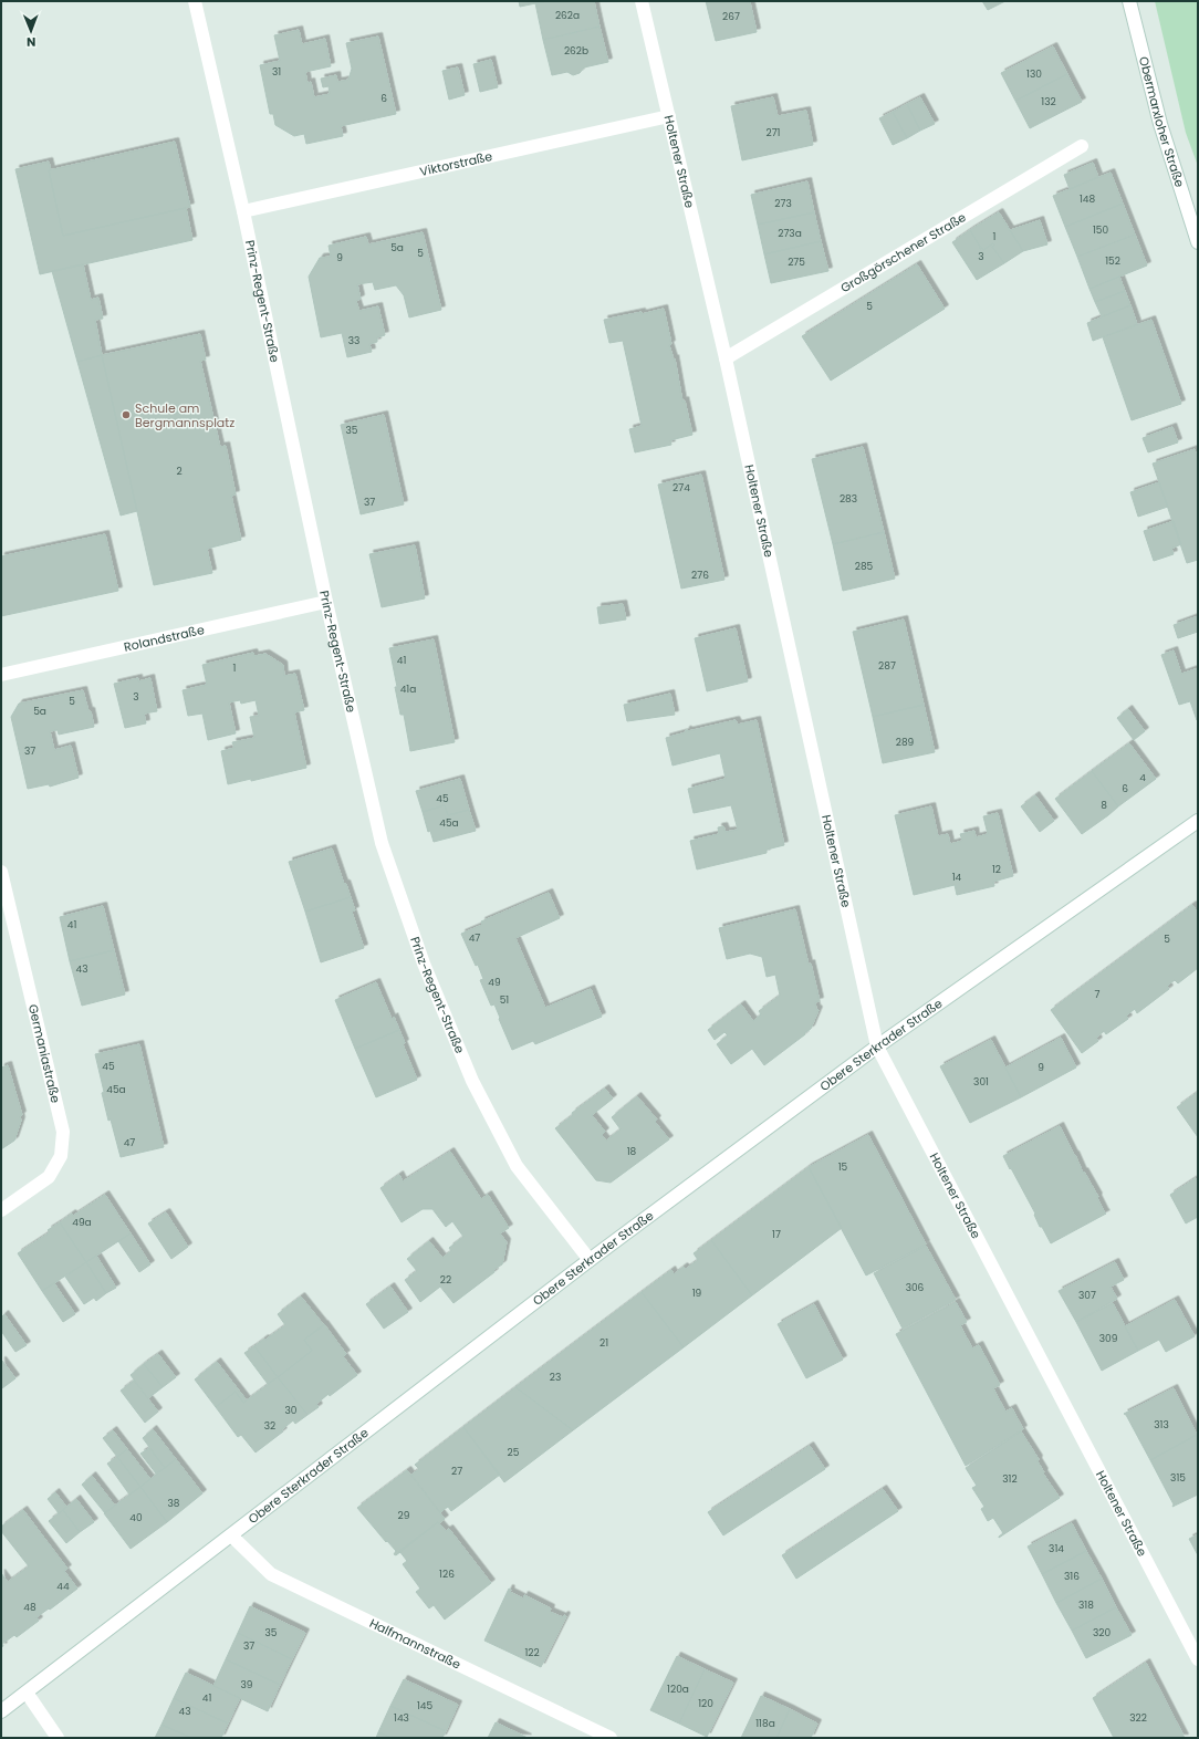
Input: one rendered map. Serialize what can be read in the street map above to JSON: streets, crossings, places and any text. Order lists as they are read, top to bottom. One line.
{"streets":{"street":["Obermarxloher Straße","Holtener Straße","Viktorstraße","Großgörschener Straße","Prinz-Regent-Straße","Rolandstraße","Obere Sterkrader Straße","Germaniastraße","Halfmannstraße"]},"crossings":[["Holtener Straße","Viktorstraße"],["Holtener Straße","Großgörschener Straße"],["Holtener Straße","Obere Sterkrader Straße"],["Viktorstraße","Prinz-Regent-Straße"],["Prinz-Regent-Straße","Rolandstraße"],["Prinz-Regent-Straße","Obere Sterkrader Straße"],["Obere Sterkrader Straße","Halfmannstraße"]],"places":["Schule am Bergmannsplatz"],"house_numbers":["262a","267","262b","31","130","6","132","271","148","273","150","273a","1","5a","5","3","9","152","275","5","33","35","2","274","283","37","285","276","41","287","1","41a","3","5","5a","289","37","4","6","45","8","45a","12","14","41","47","5","43","49","7","51","45","9","301","45a","47","18","15","49a","17","22","306","19","307","309","21","23","30","313","32","25","27","315","312","38","29","40","314","126","316","44","318","48","35","320","37","122","39","120a","41","120","145","43","143","322","118a"],"north":"bottom"}
